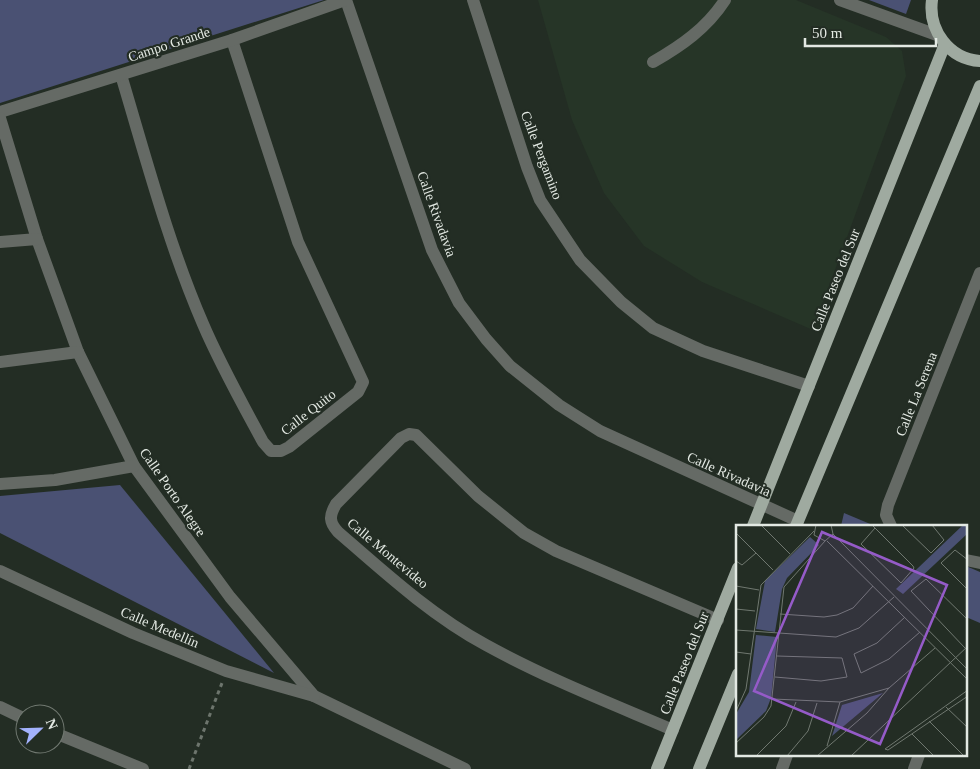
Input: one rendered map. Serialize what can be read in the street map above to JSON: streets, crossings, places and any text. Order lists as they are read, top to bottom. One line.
{"streets":{"main road":["Calle Paseo del Sur"],"street":["Campo Grande","Calle Pergamino","Calle Rivadavia","Calle La Serena","Calle Quito","Calle Porto Alegre","Calle Montevideo","Calle Medellín"]},"crossings":[["Campo Grande","Calle Rivadavia"],["Campo Grande","Calle Quito"],["Calle Pergamino","Calle Paseo del Sur"],["Calle Rivadavia","Calle Paseo del Sur"],["Calle Paseo del Sur","Calle Montevideo"],["Calle Porto Alegre","Calle Medellín"]],"scale_bar":"50 m","north":"top right"}
